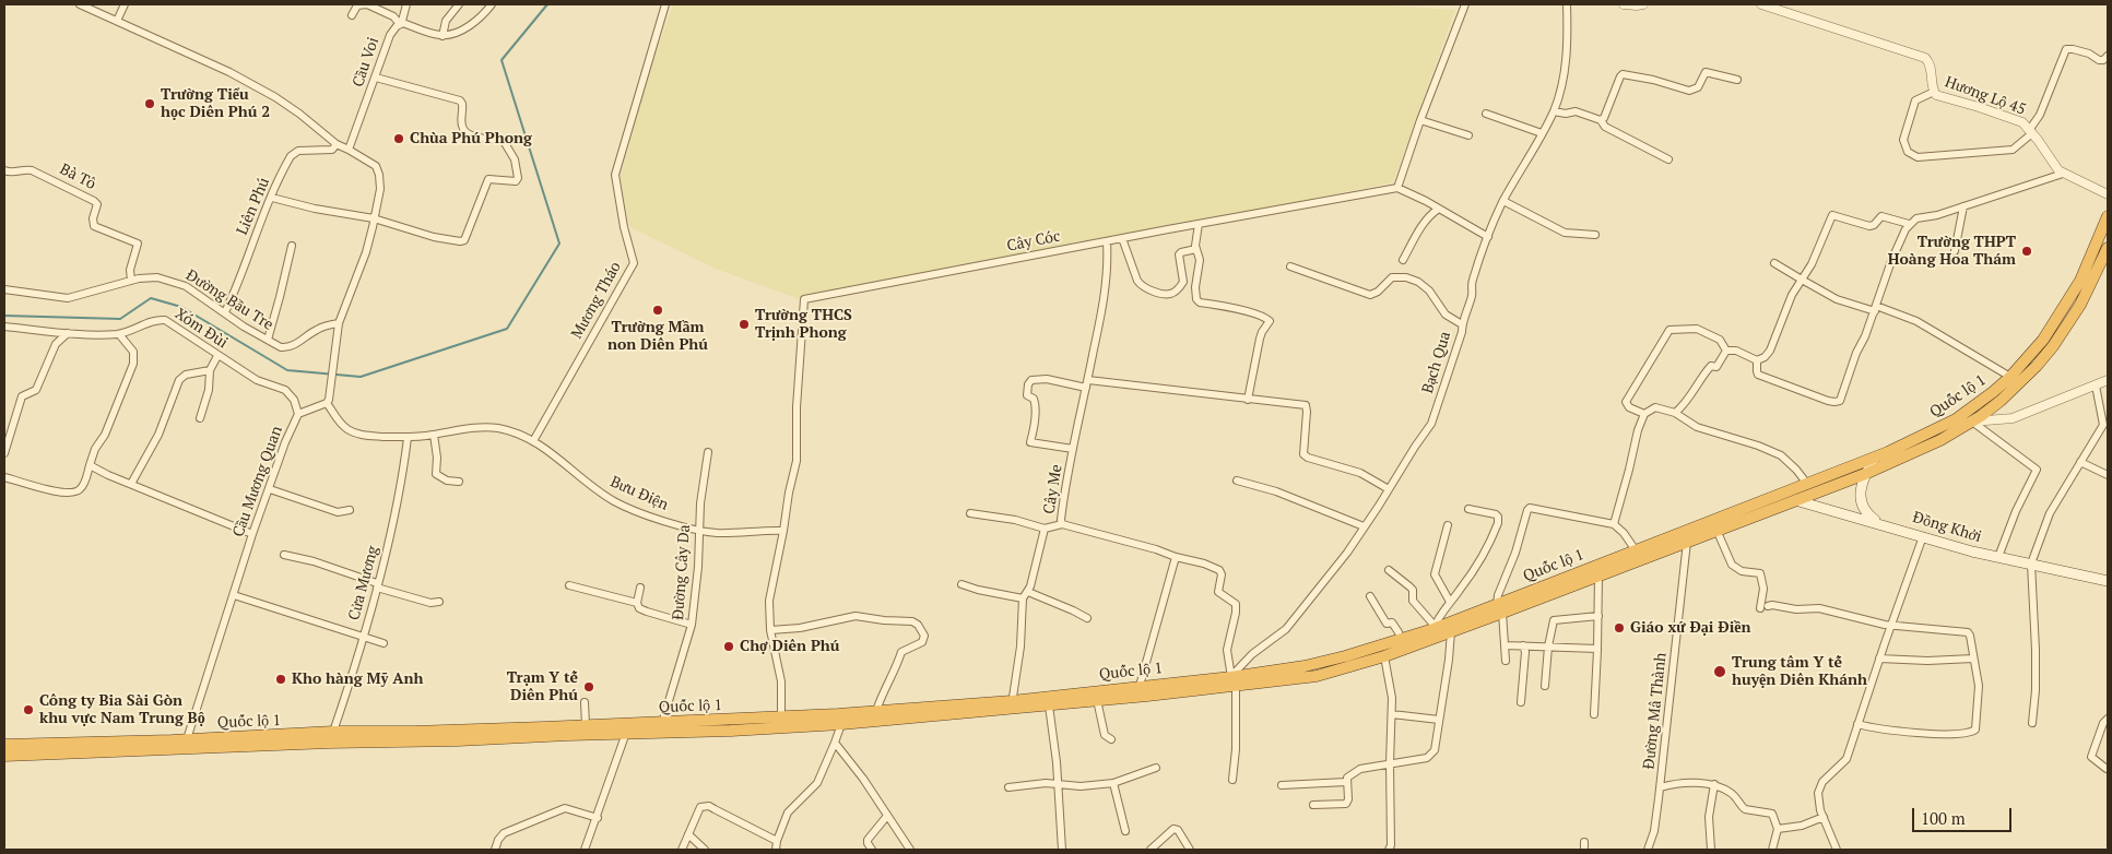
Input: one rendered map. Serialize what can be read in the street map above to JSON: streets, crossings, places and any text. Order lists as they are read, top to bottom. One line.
{"streets":{"highway":["Quốc lộ 1"],"main road":["Đồng Khởi"],"street":["Cầu Voi","Hương Lộ 45","Bà Tô","Liên Phú","Cây Cóc","Đường Bầu Tre","Mương Tháo","Xóm Đùi","Bạch Qua","Cầu Mương Quan","Cây Me","Bưu Điện","Đường Cây Da","Cửa Mương","Đường Mâ Thành"]},"crossings":[["Bà Tô","Đường Bầu Tre"],["Liên Phú","Đường Bầu Tre"],["Cây Cóc","Cây Me"],["Cây Cóc","Bưu Điện"],["Mương Tháo","Bưu Điện"],["Xóm Đùi","Cầu Mương Quan"],["Bạch Qua","Quốc lộ 1"],["Bạch Qua","Cây Me"],["Quốc lộ 1","Cầu Mương Quan"],["Quốc lộ 1","Cây Me"],["Quốc lộ 1","Đồng Khởi"],["Quốc lộ 1","Đường Cây Da"],["Quốc lộ 1","Cửa Mương"],["Quốc lộ 1","Đường Mâ Thành"],["Cầu Mương Quan","Bưu Điện"],["Bưu Điện","Đường Cây Da"],["Bưu Điện","Cửa Mương"]],"places":["Trường Tiểu học Diên Phú 2","Chùa Phú Phong","Trường THPT Hoàng Hoa Thám","Trường Mầm non Diên Phú","Trường THCS Trịnh Phong","Giáo xứ Đại Điền","Chợ Diên Phú","Trung tâm Y tế huyện Diên Khánh","Kho hàng Mỹ Anh","Trạm Y tế Diên Phú","Công ty Bia Sài Gòn khu vực Nam Trung Bộ"],"scale_bar":"100 m"}
